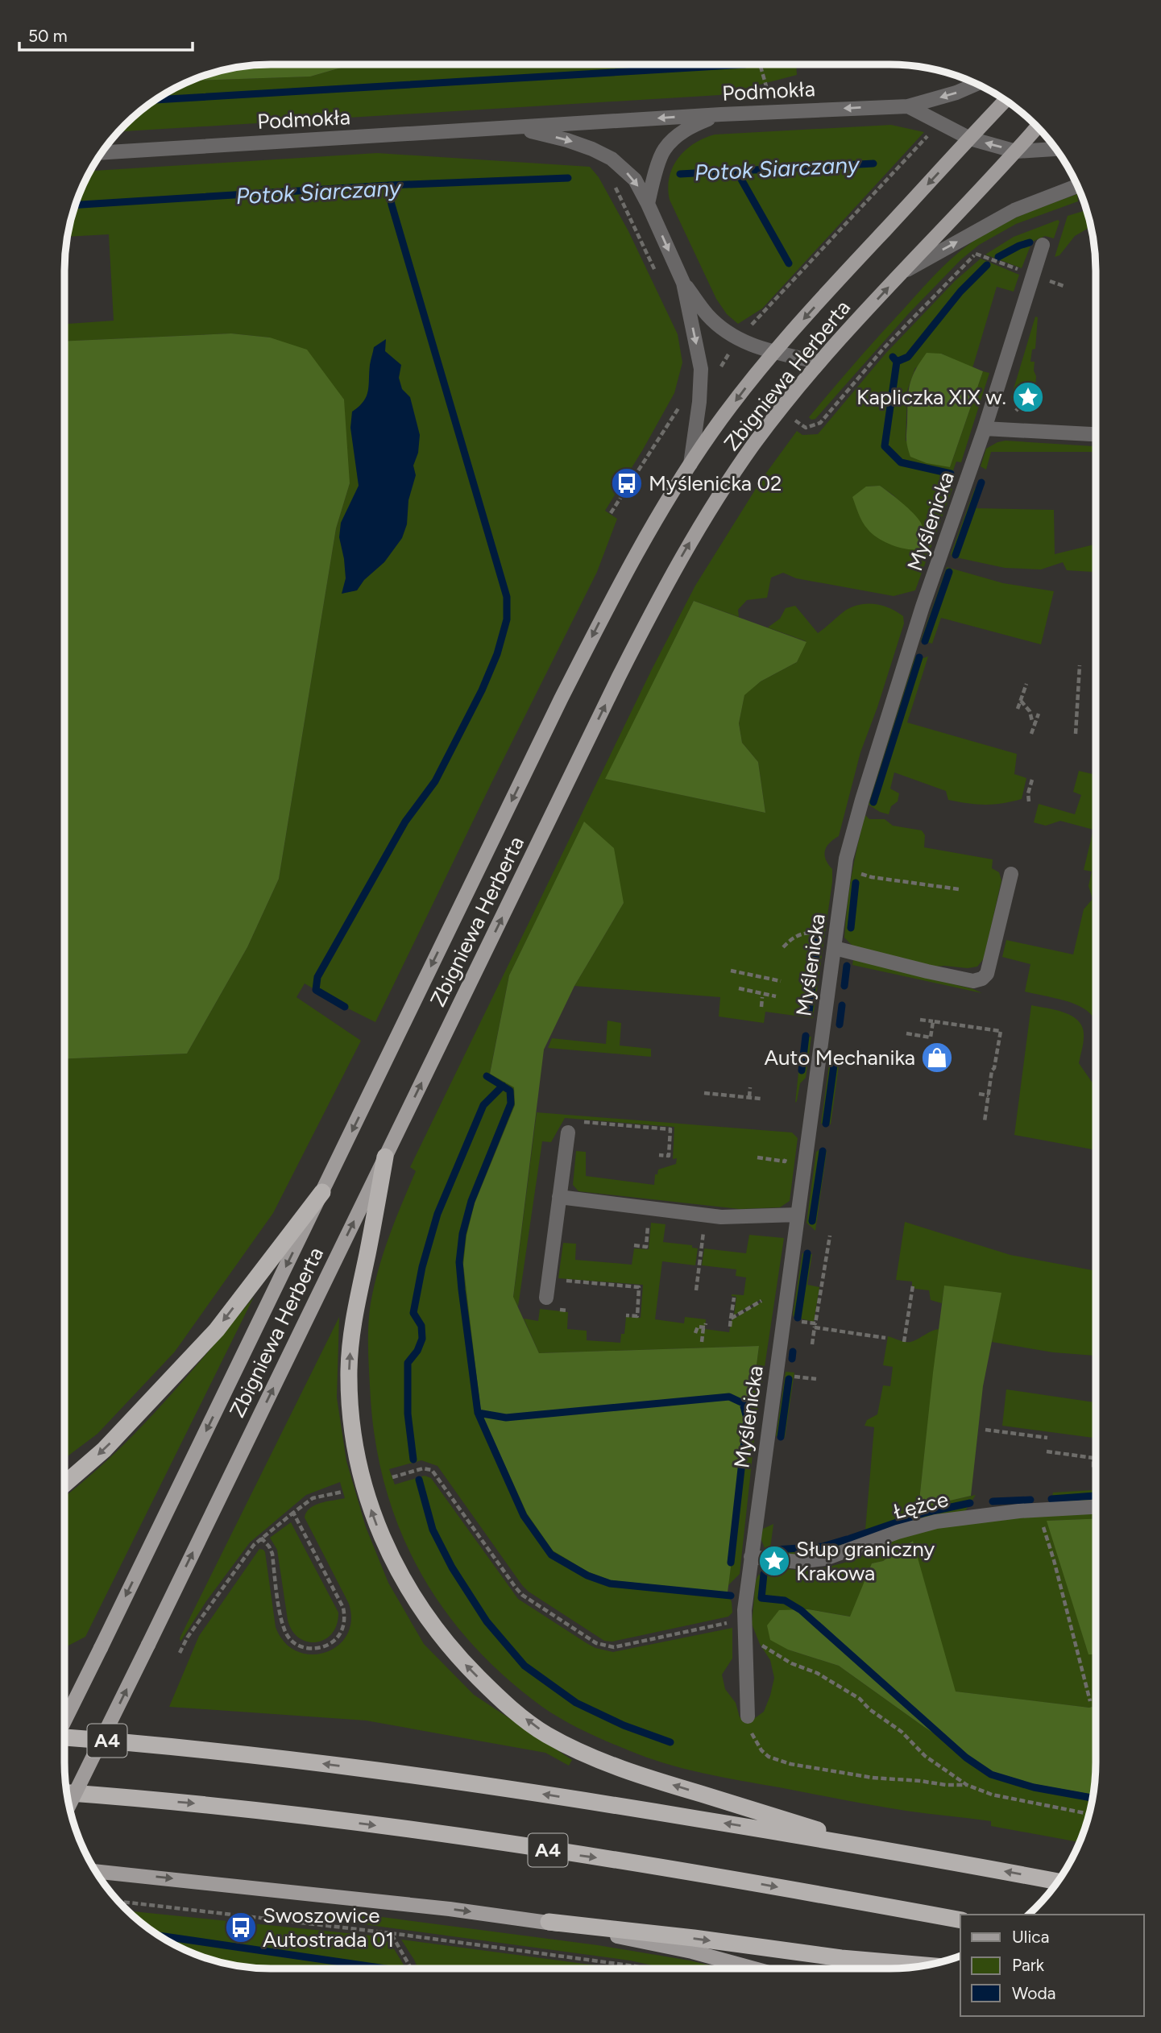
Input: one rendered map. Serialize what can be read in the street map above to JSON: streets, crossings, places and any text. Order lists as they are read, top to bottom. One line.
{"streets":{"highway":["A4"],"main road":["Zbigniewa Herberta"],"street":["Podmokła","Myślenicka","Łężce"]},"crossings":[["Podmokła","Zbigniewa Herberta"],["Myślenicka","Łężce"]],"water":["Potok Siarczany"],"places":{"place":["Kapliczka XIX w.","Słup graniczny Krakowa"],"bus stop":["Myślenicka 02","Swoszowice Autostrada 01"],"shop":["Auto Mechanika"]},"legend":["Ulica","Park","Woda"],"scale_bar":"50 m"}
